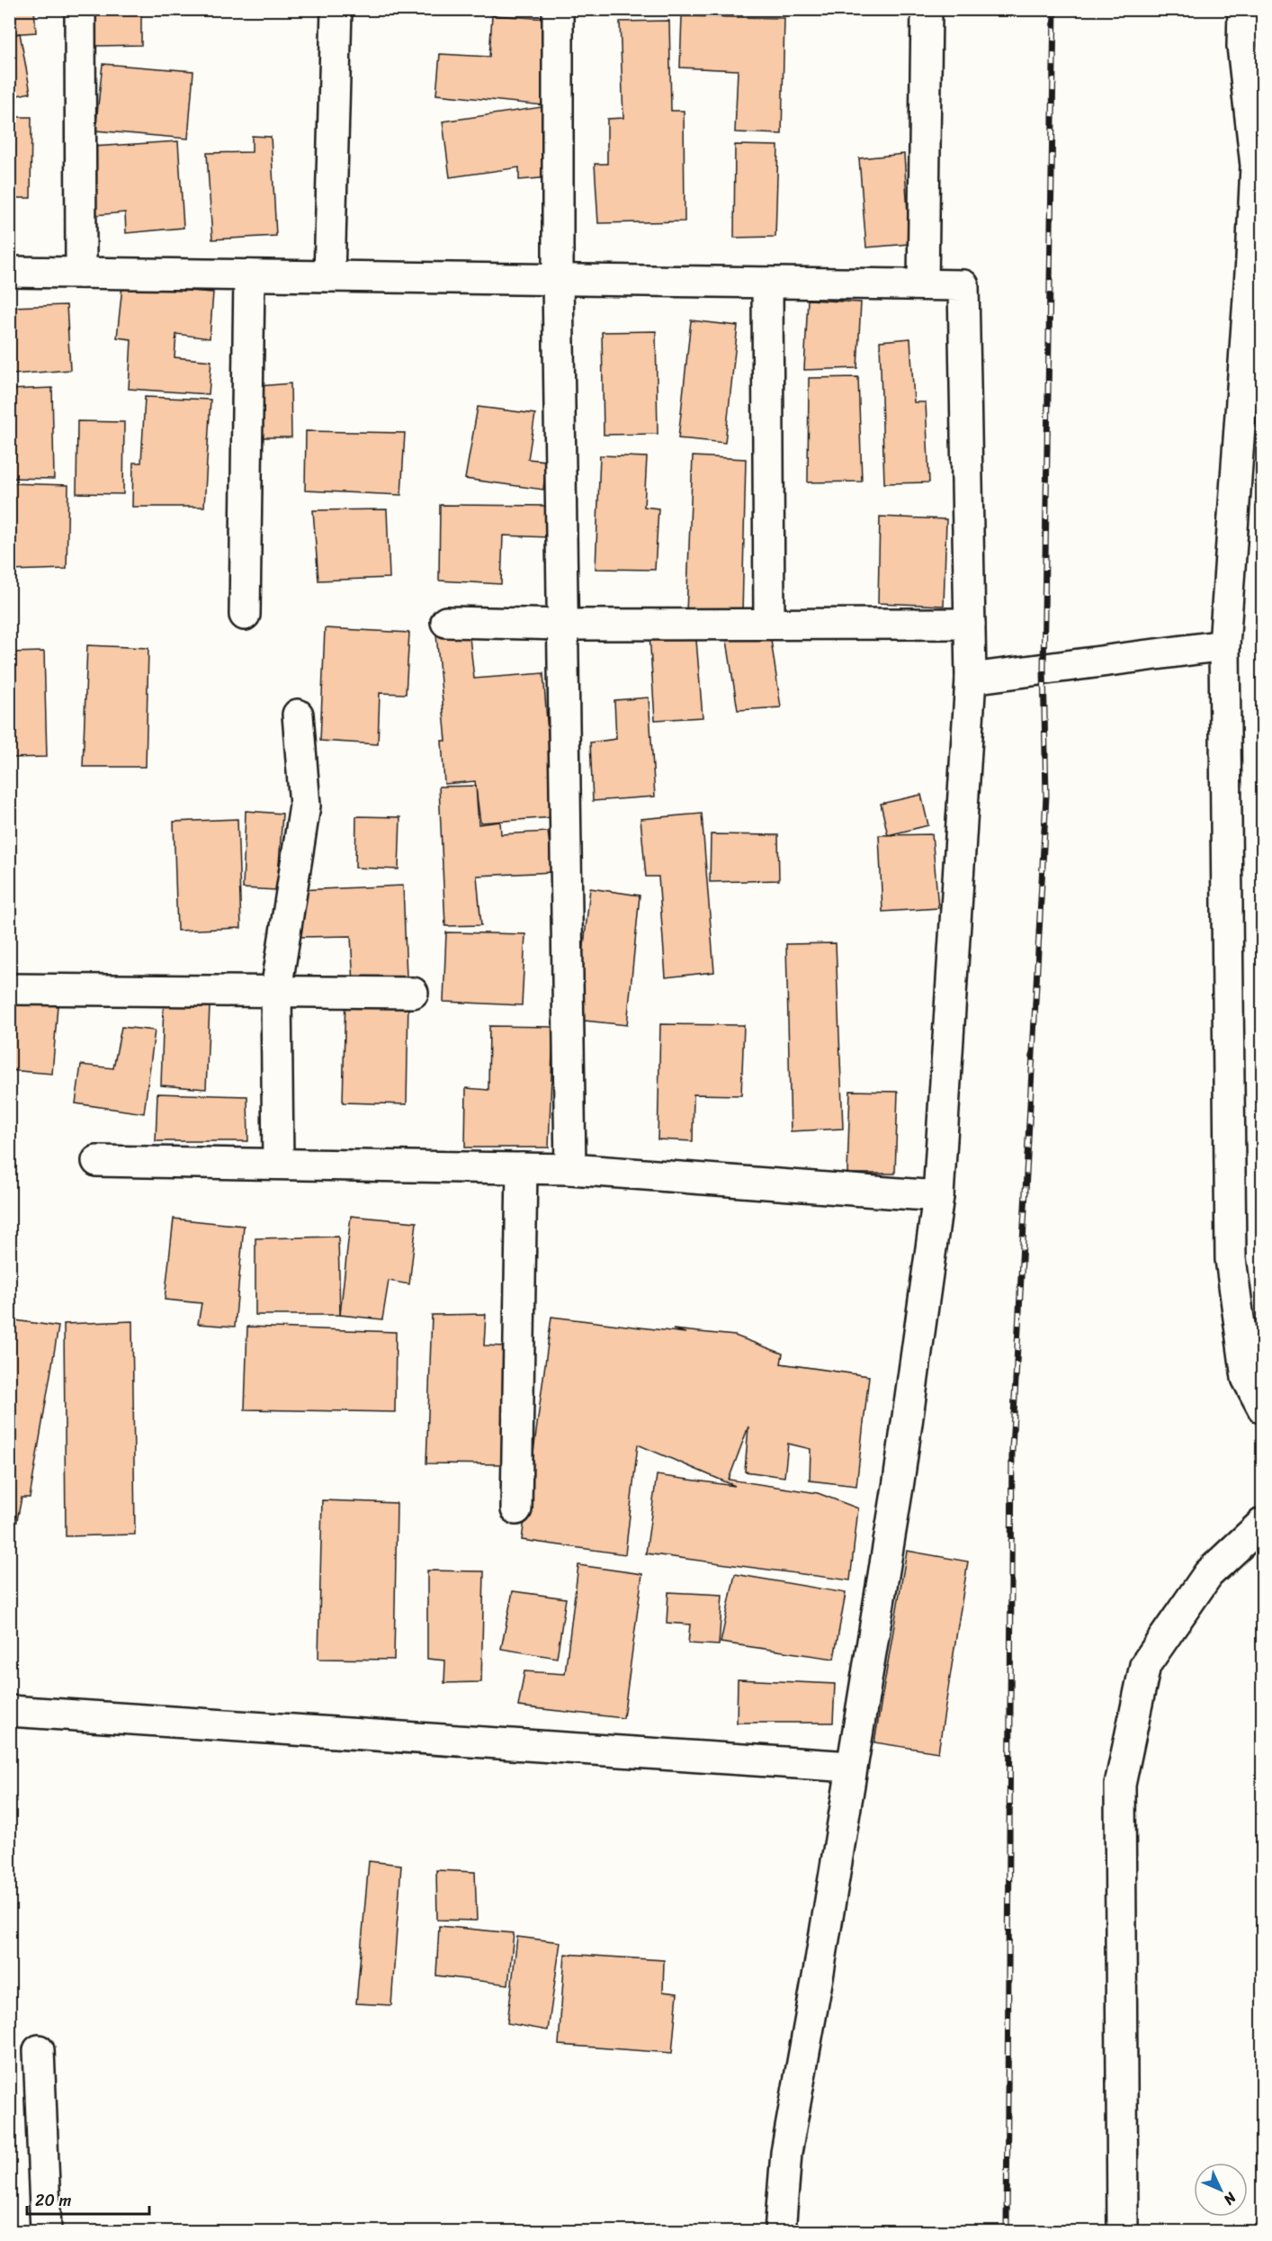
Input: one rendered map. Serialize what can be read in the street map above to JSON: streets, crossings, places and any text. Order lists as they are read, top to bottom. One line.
{"scale_bar":"20 m","north":"bottom right"}
